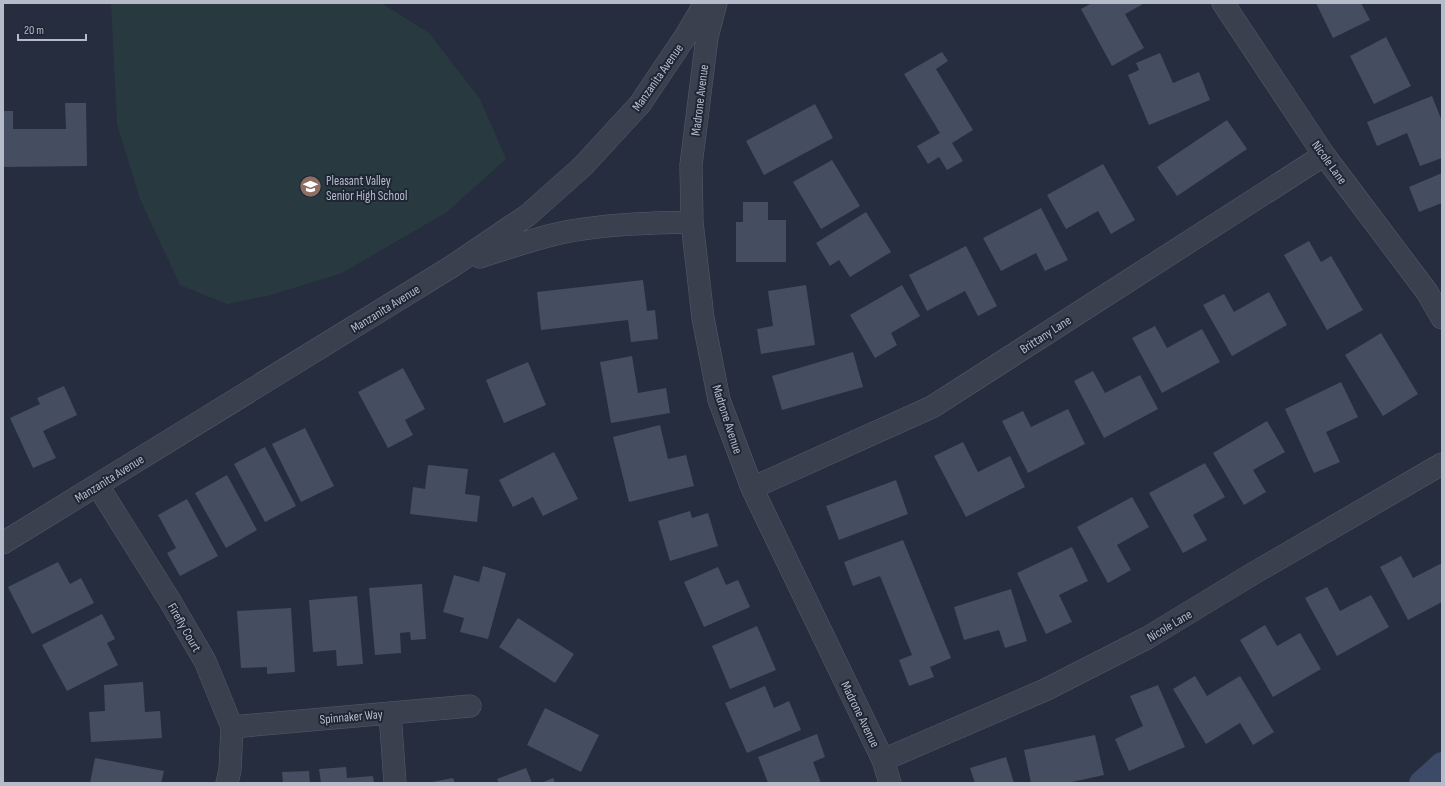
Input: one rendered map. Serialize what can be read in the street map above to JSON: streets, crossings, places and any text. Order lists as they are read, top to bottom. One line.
{"streets":{"street":["Manzanita Avenue","Madrone Avenue","Nicole Lane","Brittany Lane","Firefly Court","Spinnaker Way"]},"crossings":[["Manzanita Avenue","Firefly Court"],["Madrone Avenue","Nicole Lane"],["Madrone Avenue","Brittany Lane"],["Nicole Lane","Brittany Lane"],["Firefly Court","Spinnaker Way"]],"places":{"school or university":["Pleasant Valley Senior High School"]},"scale_bar":"20 m"}
